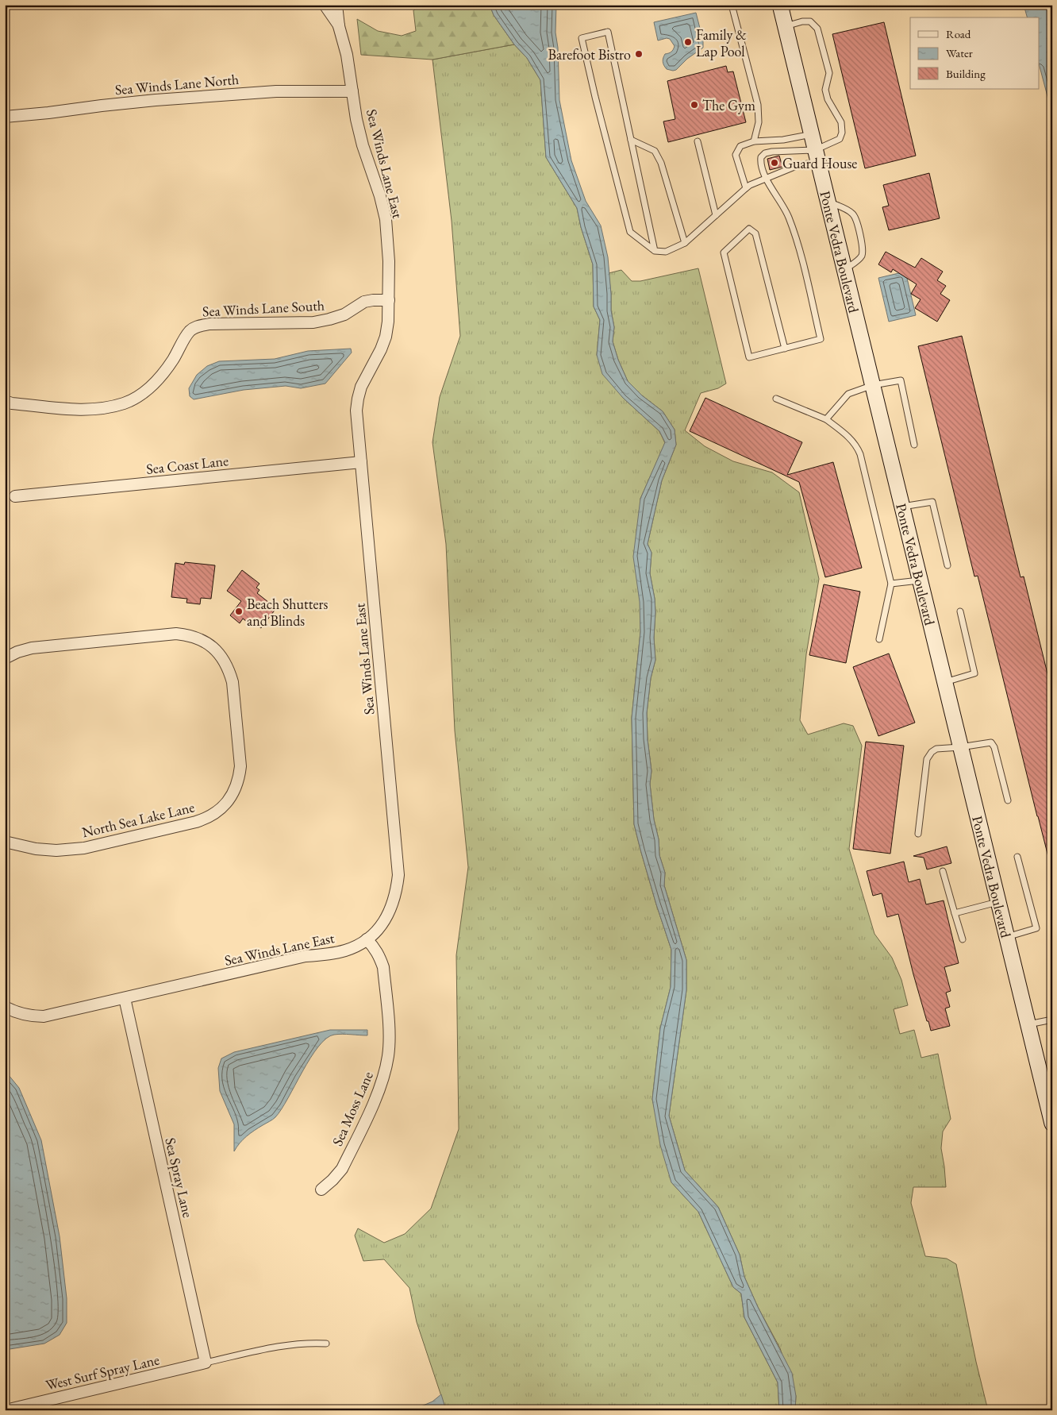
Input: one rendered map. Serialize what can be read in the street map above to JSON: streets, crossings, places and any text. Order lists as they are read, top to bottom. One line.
{"streets":{"street":["Sea Winds Lane North","Sea Winds Lane East","Ponte Vedra Boulevard","Sea Winds Lane South","Sea Coast Lane","North Sea Lake Lane","Sea Moss Lane","Sea Spray Lane","West Surf Spray Lane"]},"crossings":[["Sea Winds Lane North","Sea Winds Lane East"],["Sea Winds Lane East","Sea Winds Lane South"],["Sea Winds Lane East","Sea Coast Lane"],["Sea Winds Lane East","Sea Moss Lane"],["Sea Winds Lane East","Sea Spray Lane"],["Sea Spray Lane","West Surf Spray Lane"]],"places":["Family & Lap Pool","Barefoot Bistro","The Gym","Guard House","Beach Shutters and Blinds"],"legend":["Road","Water","Building"]}
